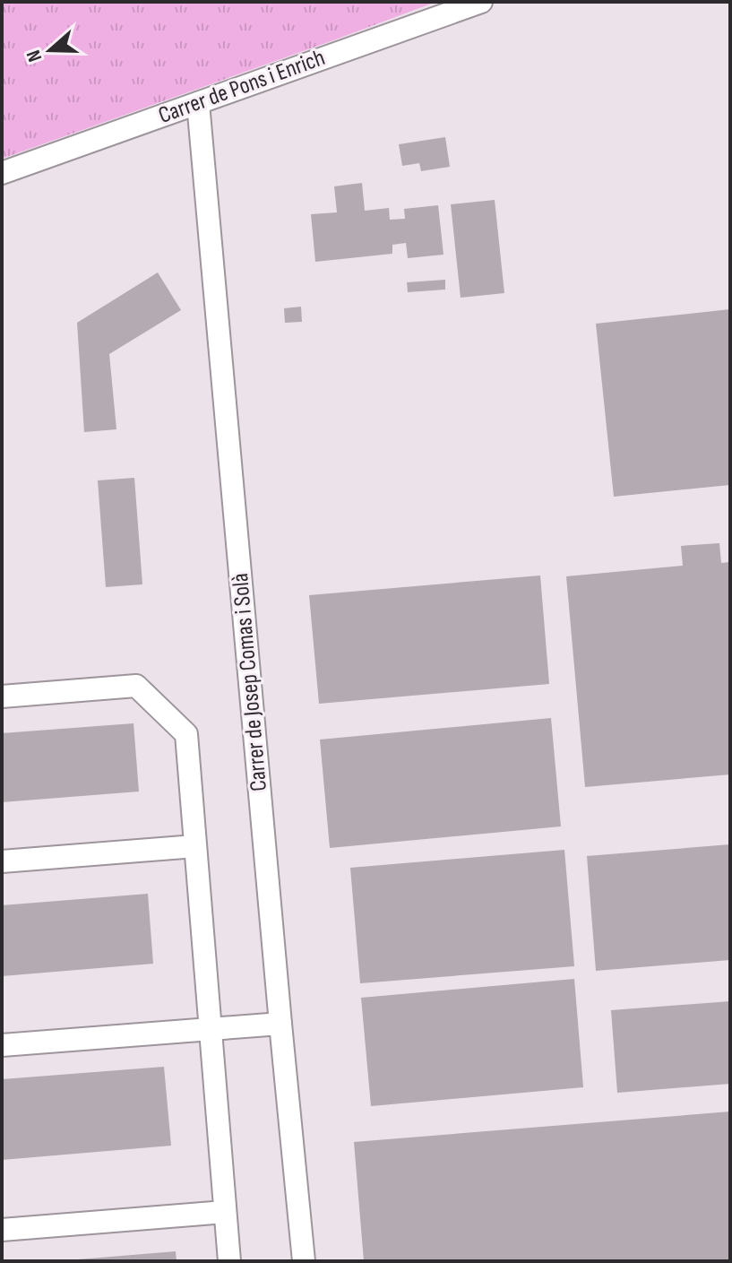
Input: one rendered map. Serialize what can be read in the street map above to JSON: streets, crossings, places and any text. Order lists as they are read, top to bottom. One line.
{"streets":{"street":["Carrer de Pons i Enrich","Carrer de Josep Comas i Solà"]},"crossings":[["Carrer de Pons i Enrich","Carrer de Josep Comas i Solà"]],"north":"left"}
